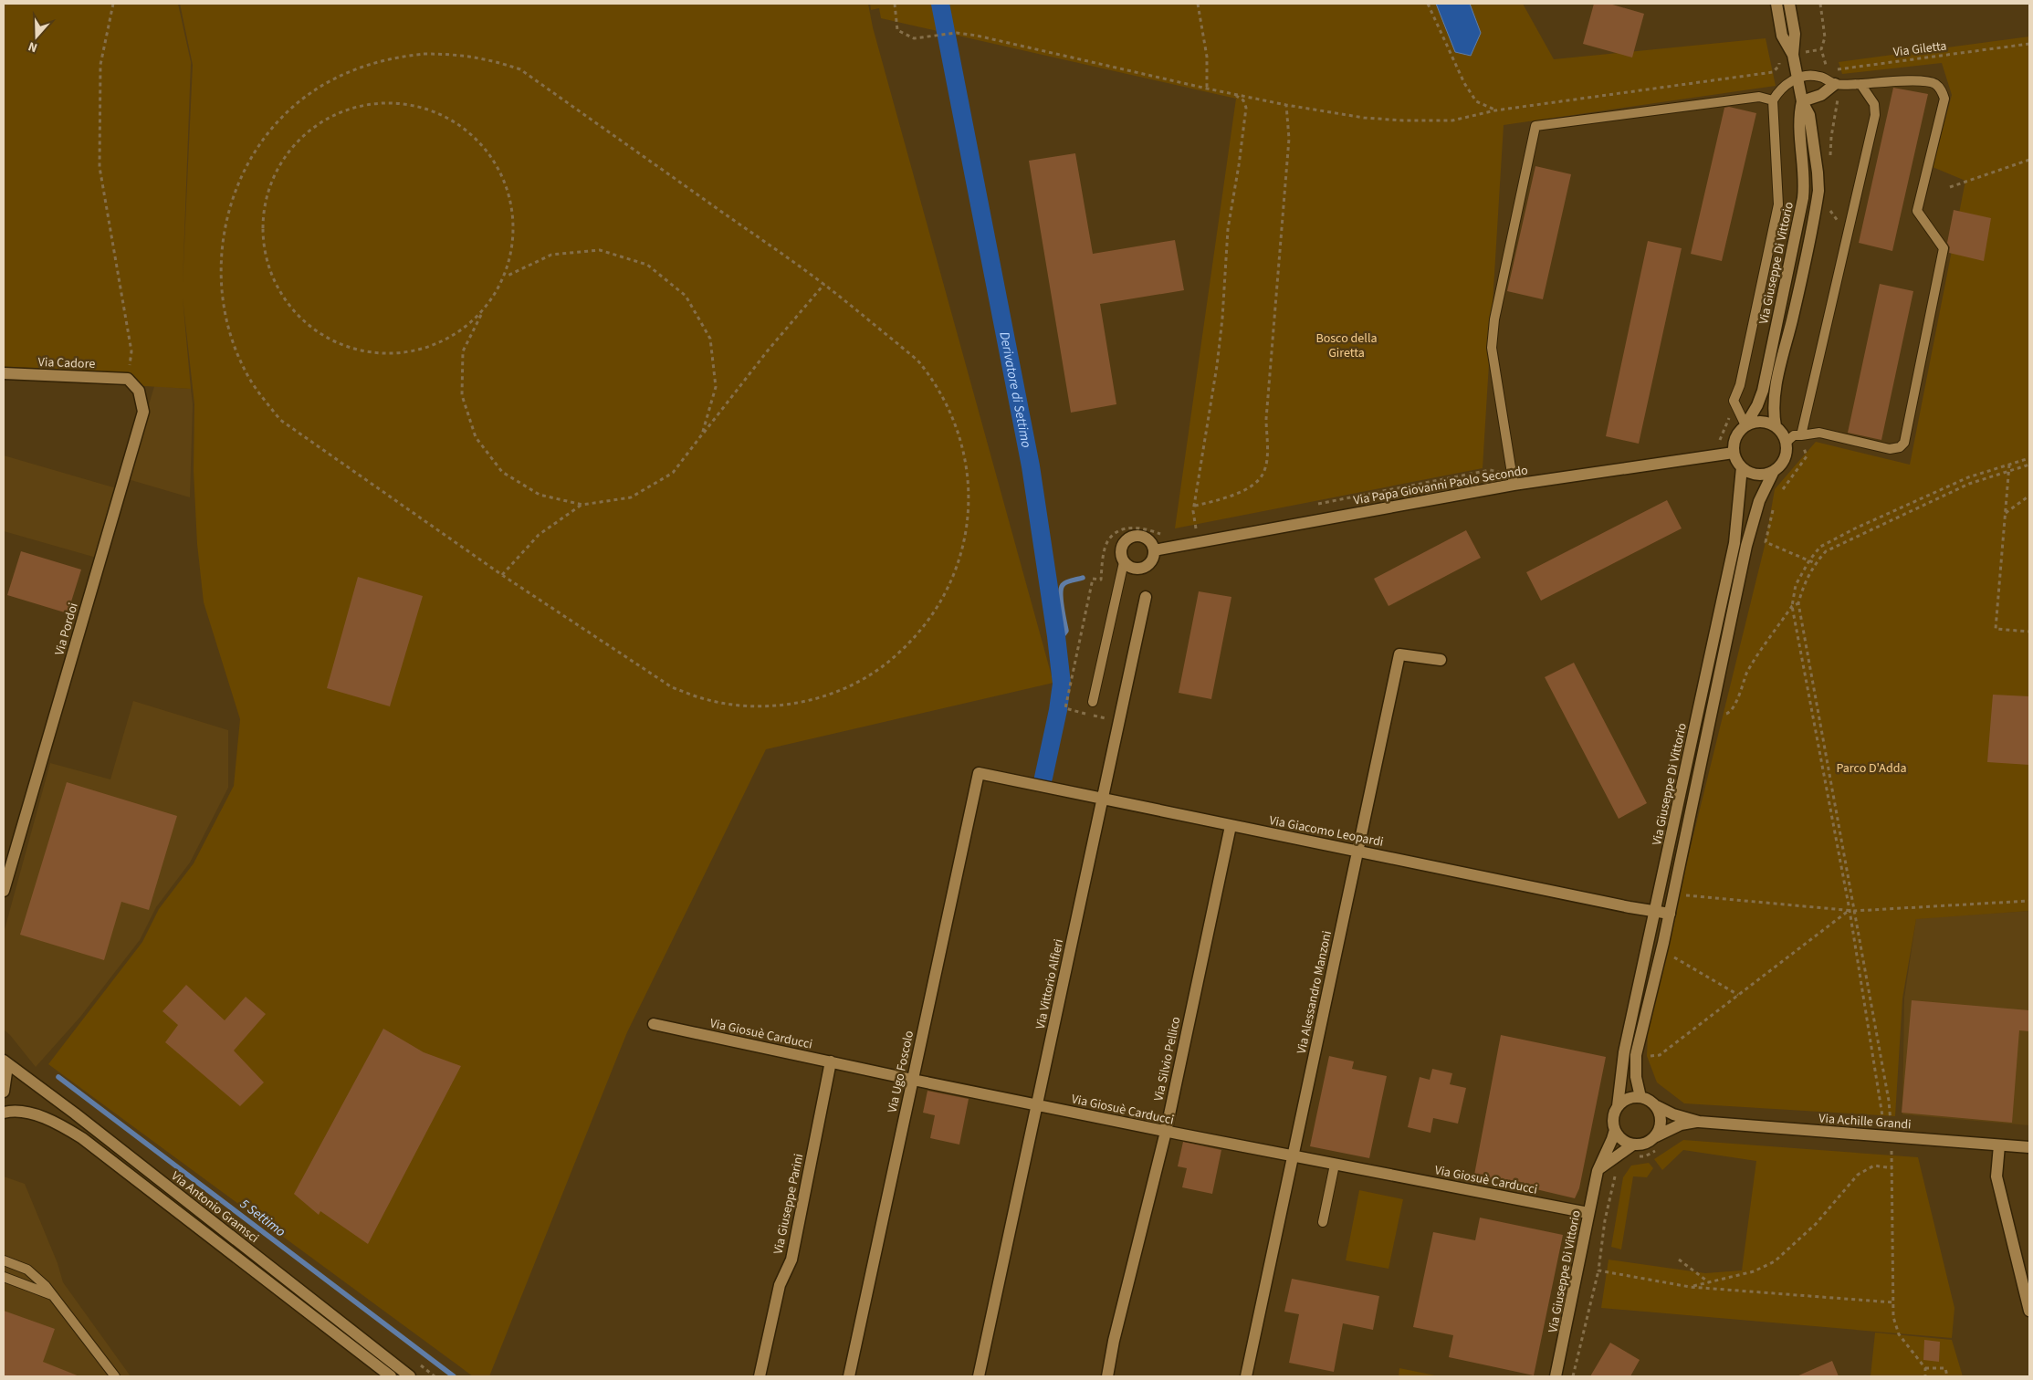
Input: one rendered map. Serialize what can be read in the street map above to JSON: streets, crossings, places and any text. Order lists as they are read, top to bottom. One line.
{"streets":{"street":["Via Giuseppe Di Vittorio","Via Cadore","Via Papa Giovanni Paolo Secondo","Via Pordoi","Via Giacomo Leopardi","Via Vittorio Alfieri","Via Alessandro Manzoni","Via Giosuè Carducci","Via Silvio Pellico","Via Ugo Foscolo","Via Achille Grandi","Via Giuseppe Parini","Via Antonio Gramsci"],"path":["Via Giletta"]},"crossings":[["Via Giuseppe Di Vittorio","Via Papa Giovanni Paolo Secondo"],["Via Giuseppe Di Vittorio","Via Giacomo Leopardi"],["Via Giuseppe Di Vittorio","Via Giosuè Carducci"],["Via Giuseppe Di Vittorio","Via Achille Grandi"],["Via Cadore","Via Pordoi"],["Via Giacomo Leopardi","Via Vittorio Alfieri"],["Via Giacomo Leopardi","Via Alessandro Manzoni"],["Via Giacomo Leopardi","Via Silvio Pellico"],["Via Giacomo Leopardi","Via Ugo Foscolo"],["Via Vittorio Alfieri","Via Giosuè Carducci"],["Via Alessandro Manzoni","Via Giosuè Carducci"],["Via Giosuè Carducci","Via Silvio Pellico"],["Via Giosuè Carducci","Via Ugo Foscolo"],["Via Giosuè Carducci","Via Giuseppe Parini"]],"water":["Derivatore di Settimo","5 Settimo"],"parks":["Bosco della Giretta","Parco D'Adda"],"north":"bottom"}
